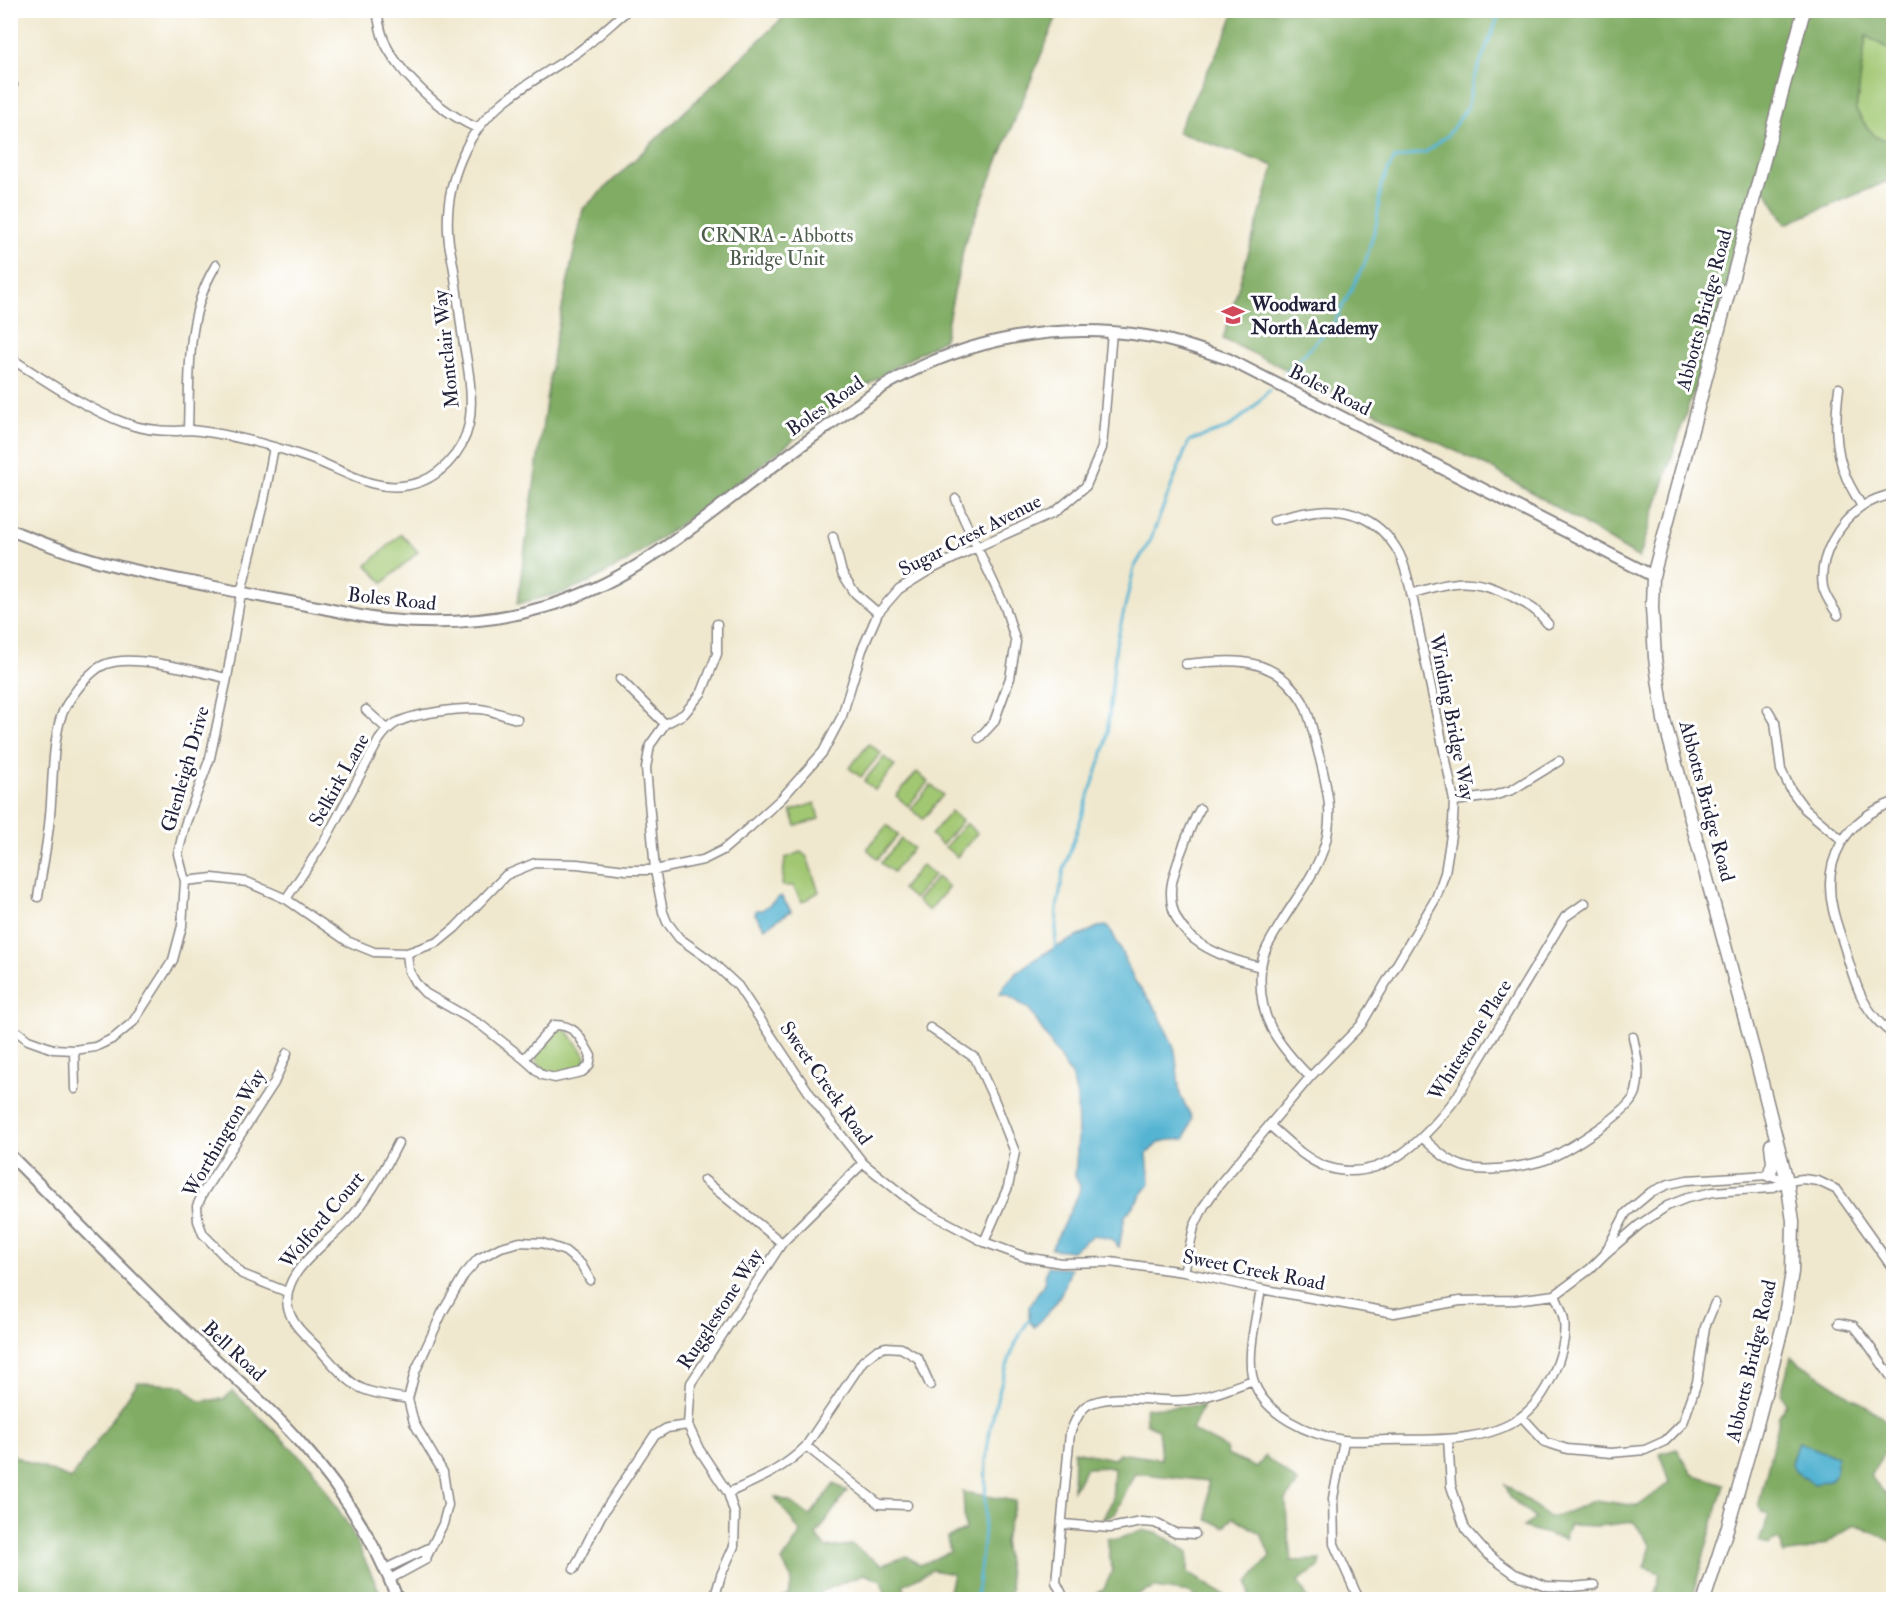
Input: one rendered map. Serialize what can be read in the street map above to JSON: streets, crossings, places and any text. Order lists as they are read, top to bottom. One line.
{"streets":{"main road":["Abbotts Bridge Road"],"street":["Montclair Way","Boles Road","Sugar Crest Avenue","Winding Bridge Way","Glenleigh Drive","Selkirk Lane","Whitestone Place","Sweet Creek Road","Worthington Way","Wolford Court","Rugglestone Way","Bell Road"]},"crossings":[["Abbotts Bridge Road","Boles Road"],["Abbotts Bridge Road","Sweet Creek Road"],["Montclair Way","Glenleigh Drive"],["Boles Road","Sugar Crest Avenue"],["Boles Road","Glenleigh Drive"],["Sugar Crest Avenue","Glenleigh Drive"],["Sugar Crest Avenue","Selkirk Lane"],["Sugar Crest Avenue","Sweet Creek Road"],["Winding Bridge Way","Whitestone Place"],["Winding Bridge Way","Sweet Creek Road"],["Sweet Creek Road","Rugglestone Way"],["Worthington Way","Wolford Court"]],"parks":["CRNRA - Abbotts Bridge Unit"],"places":{"school or university":["Woodward North Academy"]}}
